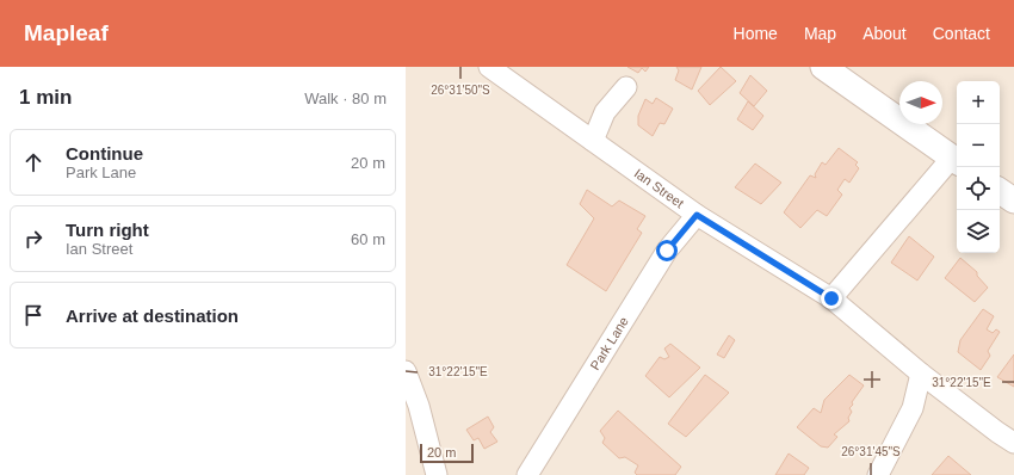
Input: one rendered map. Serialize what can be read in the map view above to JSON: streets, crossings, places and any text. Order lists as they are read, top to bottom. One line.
{"streets":{"street":["Ian Street","Park Lane"]},"crossings":[["Ian Street","Park Lane"]],"scale_bar":"20 m","north":"right","page":{"header":"Mapleaf","nav":["Home","Map","About","Contact"],"heading":["1 min","Walk · 80 m"],"map_buttons":["+","−"],"list":[["Continue","Park Lane","20 m"],["Turn right","Ian Street","60 m"],"Arrive at destination"],"scale":"20 m"},"coordinates":["26°31'50\"S","31°22'15\"E","26°31'45\"S"]}
